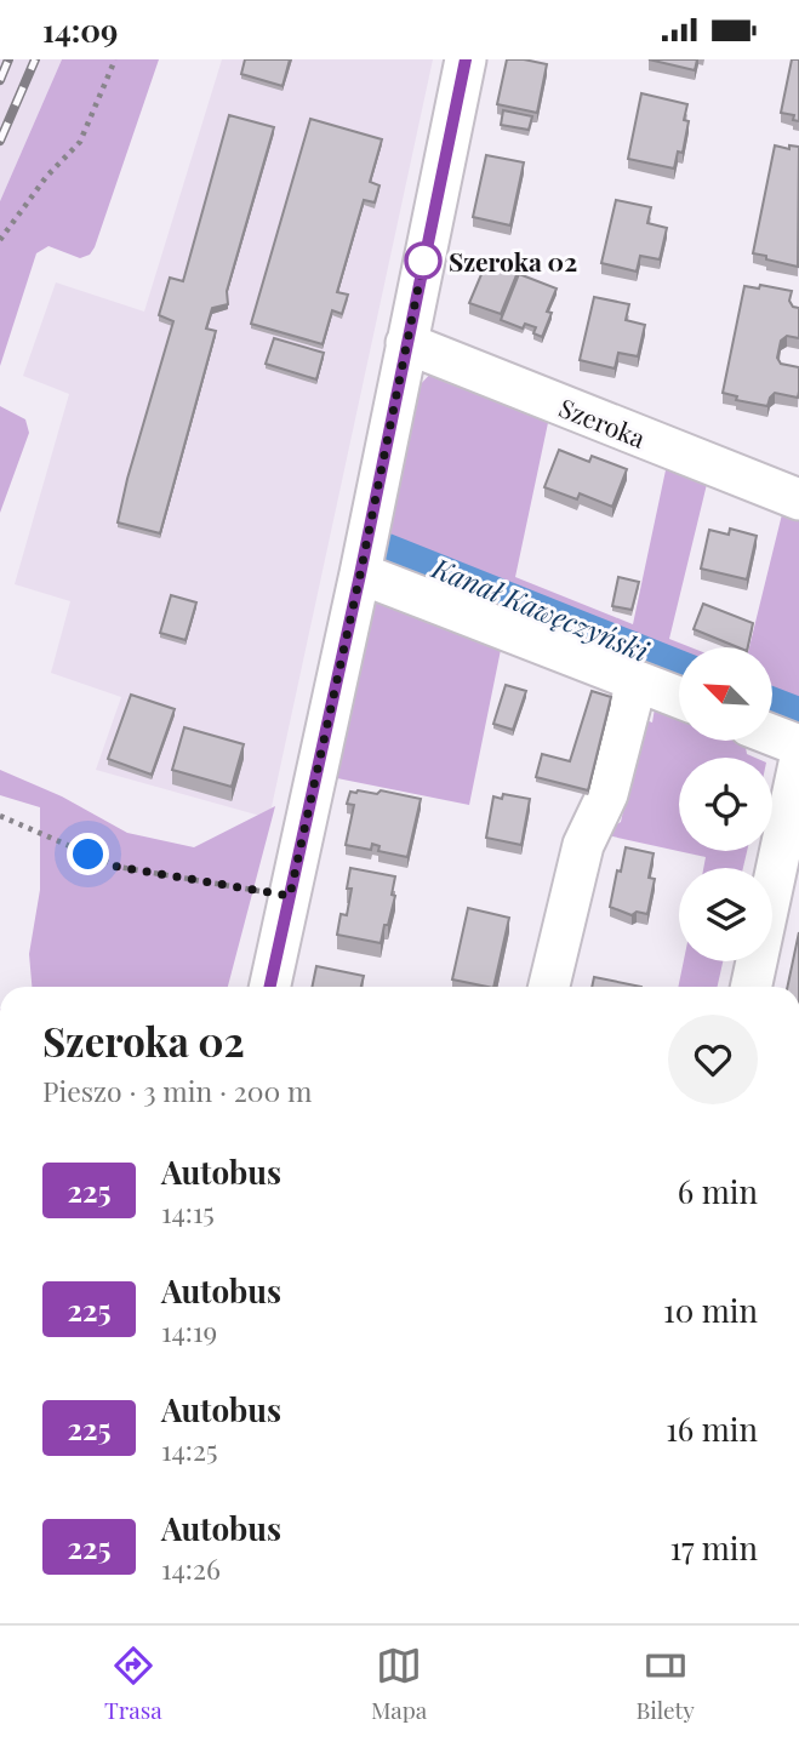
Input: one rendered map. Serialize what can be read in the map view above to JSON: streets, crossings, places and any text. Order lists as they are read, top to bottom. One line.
{"streets":{"street":["Szeroka"]},"water":["Kanał Kawęczyński"],"places":["Szeroka 02"],"lines":["bus line 225"],"north":"top left","page":{"status":"14:09","heading":["Szeroka 02","Pieszo · 3 min · 200 m"],"list":[{"mark":"225","name":"Autobus","note":"14:15","value":"6 min"},{"mark":"225","name":"Autobus","note":"14:19","value":"10 min"},{"mark":"225","name":"Autobus","note":"14:25","value":"16 min"},{"mark":"225","name":"Autobus","note":"14:26","value":"17 min"}],"tabs":["Trasa","Mapa","Bilety"]}}
